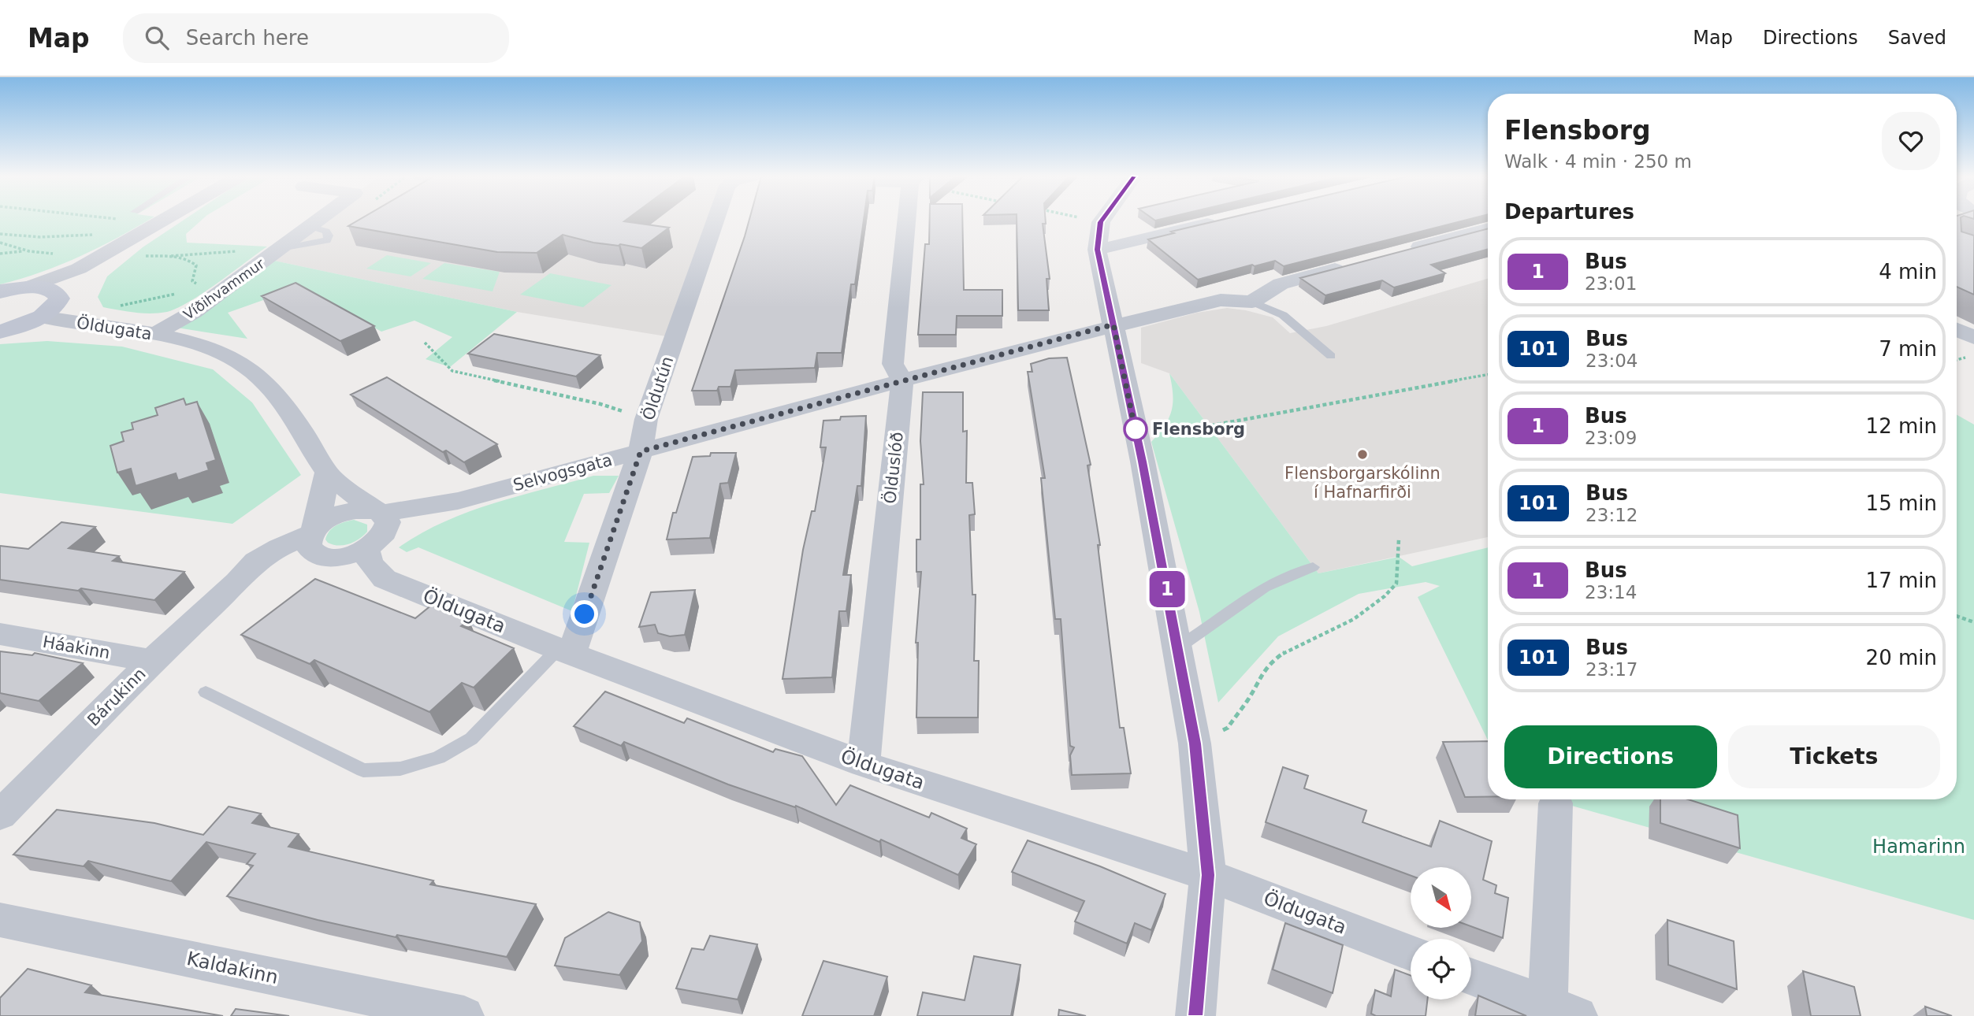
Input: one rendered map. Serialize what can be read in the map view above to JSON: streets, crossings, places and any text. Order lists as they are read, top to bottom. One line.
{"streets":{"street":["Víðihvammur","Öldugata","Öldutún","Ölduslóð","Selvogsgata","Háakinn","Bárukinn","Kaldakinn"]},"crossings":[["Víðihvammur","Öldugata"],["Öldugata","Öldutún"],["Öldugata","Ölduslóð"],["Öldugata","Selvogsgata"],["Öldutún","Selvogsgata"],["Ölduslóð","Selvogsgata"],["Selvogsgata","Bárukinn"],["Háakinn","Bárukinn"]],"parks":["Hamarinn"],"places":["Flensborg","Flensborgarskólinn í Hafnarfirði"],"lines":["bus line 1"],"north":"bottom right","page":{"header":"Map","search":"Search here","nav":["Map","Directions","Saved"],"on_map":"1","heading":[["Flensborg","Walk · 4 min · 250 m"],"Departures"],"list":[{"mark":"1","name":"Bus","note":"23:01","value":"4 min"},{"mark":"101","name":"Bus","note":"23:04","value":"7 min"},{"mark":"1","name":"Bus","note":"23:09","value":"12 min"},{"mark":"101","name":"Bus","note":"23:12","value":"15 min"},{"mark":"1","name":"Bus","note":"23:14","value":"17 min"},{"mark":"101","name":"Bus","note":"23:17","value":"20 min"}],"buttons":["Directions","Tickets"]}}
